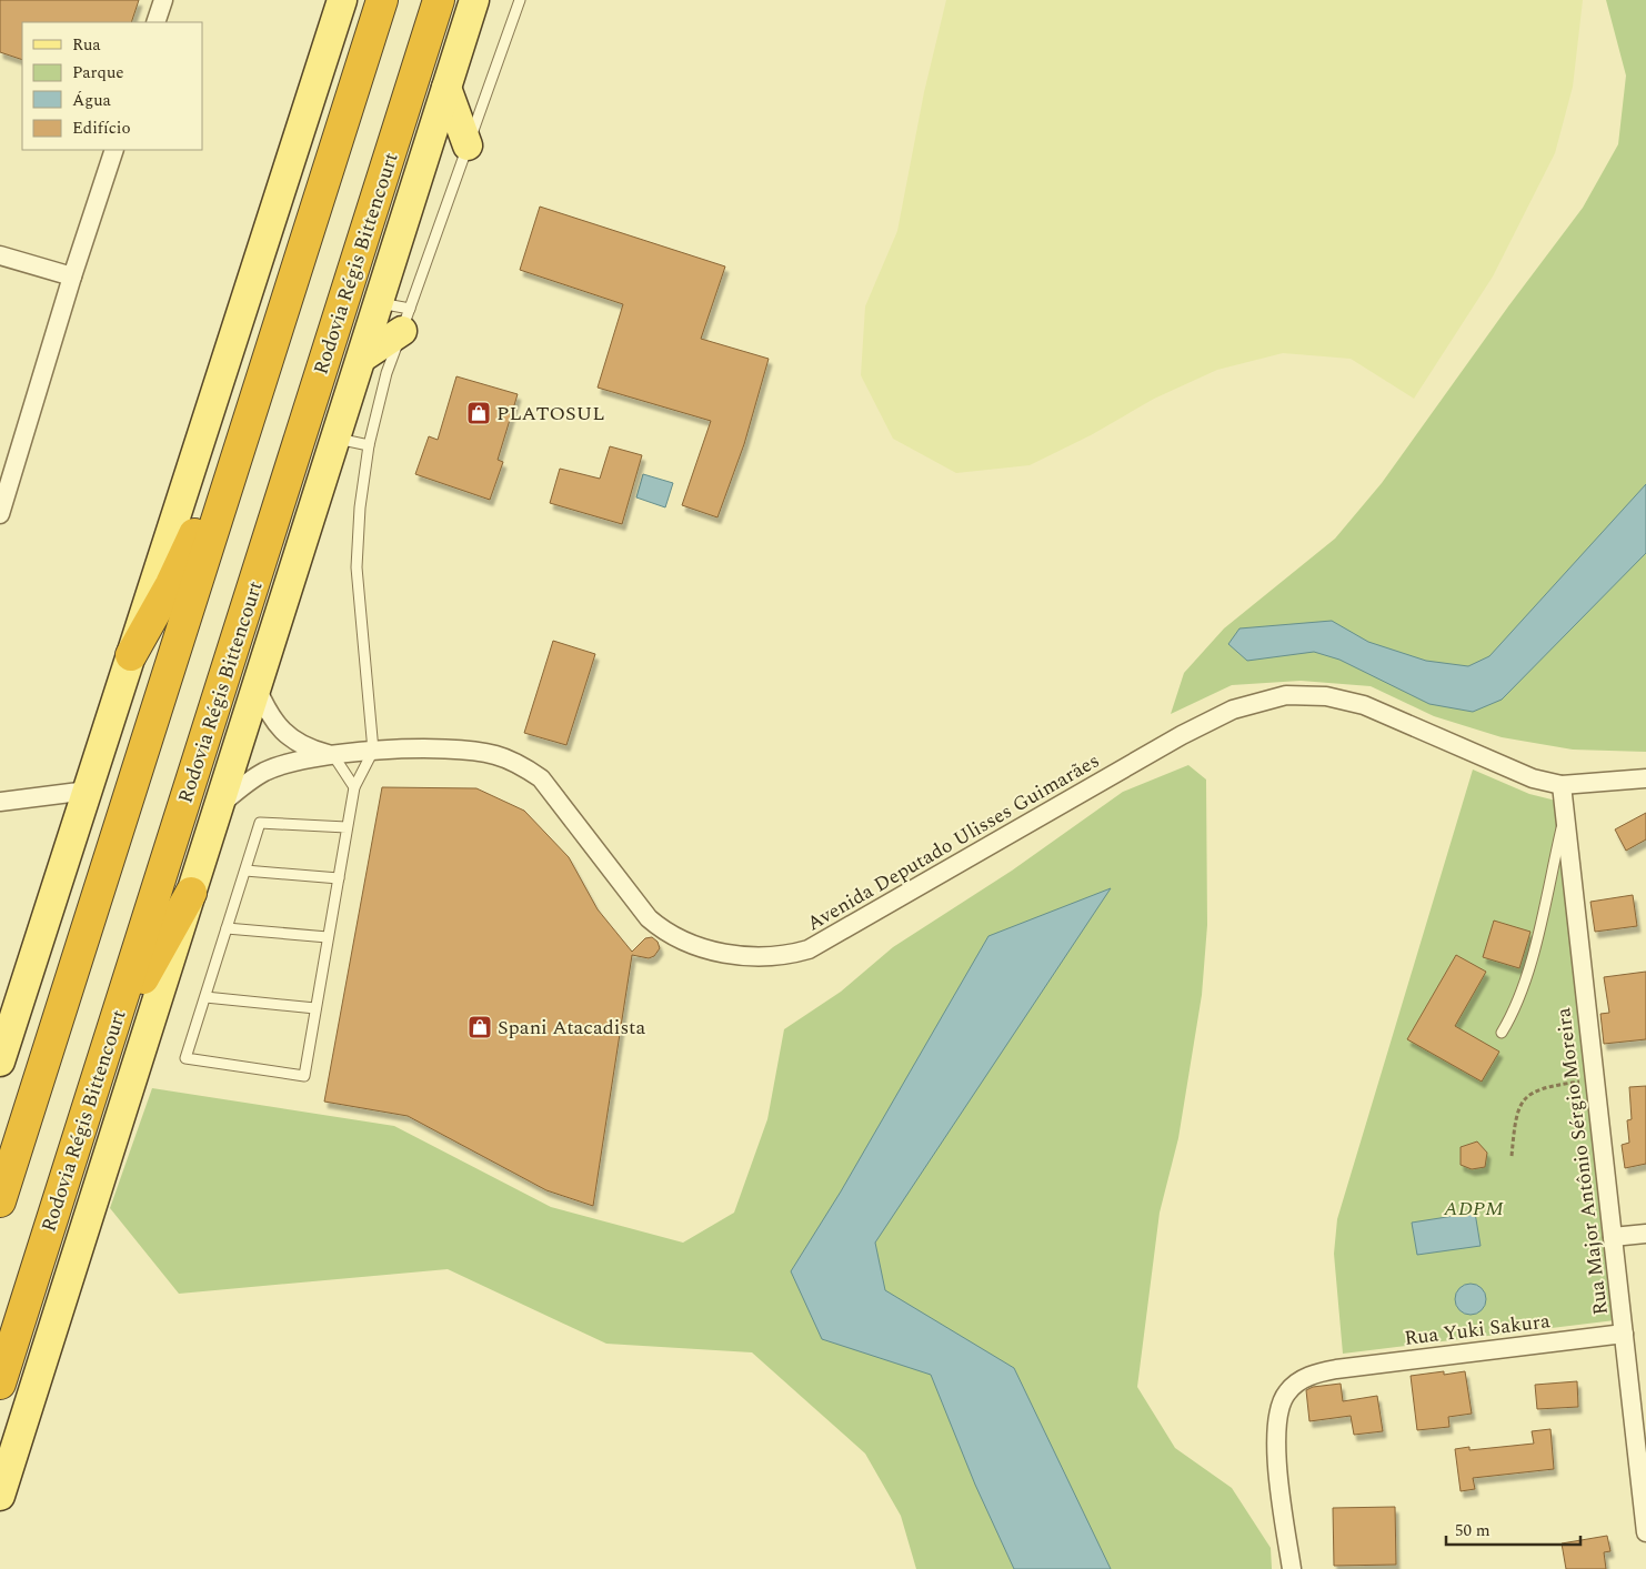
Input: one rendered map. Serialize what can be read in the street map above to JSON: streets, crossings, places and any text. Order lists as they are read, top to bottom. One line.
{"streets":{"highway":["Rodovia Régis Bittencourt"],"street":["Avenida Deputado Ulisses Guimarães","Rua Major Antônio Sérgio Moreira","Rua Yuki Sakura"]},"crossings":[["Avenida Deputado Ulisses Guimarães","Rua Major Antônio Sérgio Moreira"],["Rua Major Antônio Sérgio Moreira","Rua Yuki Sakura"]],"parks":["ADPM"],"places":{"shop":["PLATOSUL","Spani Atacadista"]},"legend":["Rua","Parque","Água","Edifício"],"scale_bar":"50 m"}
